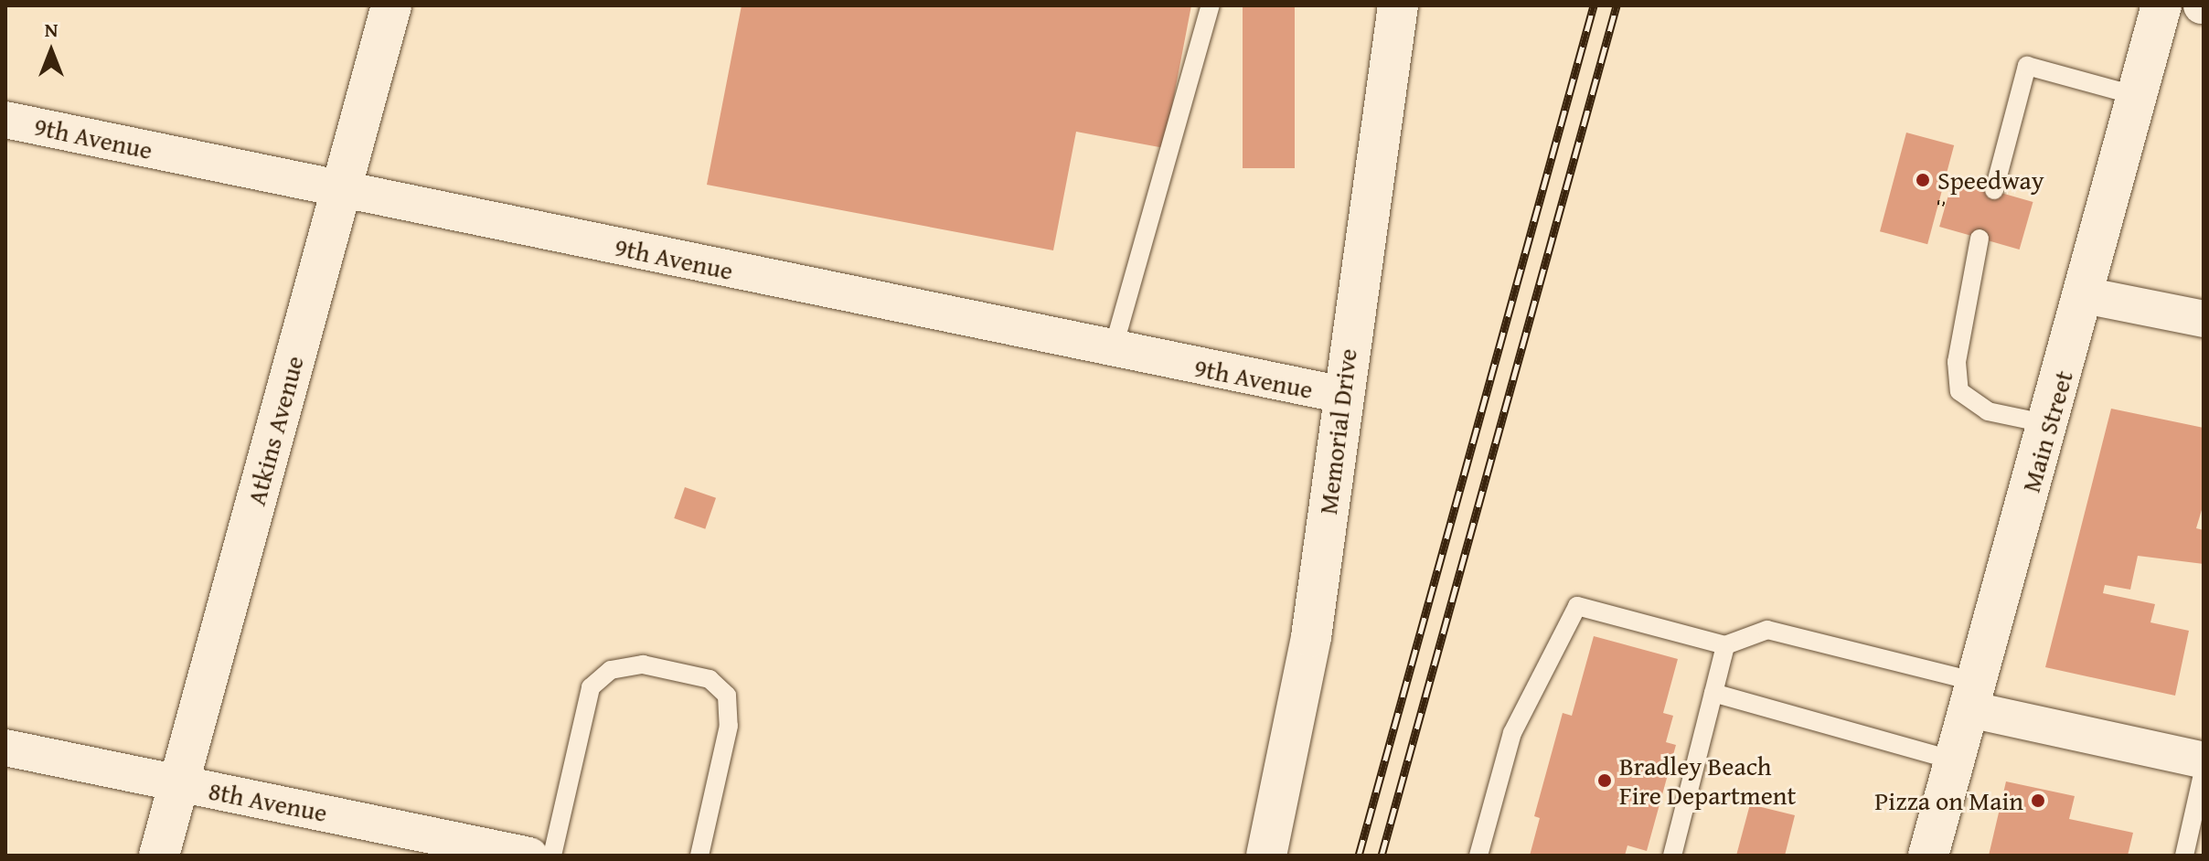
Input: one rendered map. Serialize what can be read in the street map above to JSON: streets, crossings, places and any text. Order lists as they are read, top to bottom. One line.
{"streets":{"street":["9th Avenue","Atkins Avenue","Memorial Drive","Main Street","8th Avenue"]},"crossings":[["9th Avenue","Atkins Avenue"],["9th Avenue","Memorial Drive"],["Atkins Avenue","8th Avenue"]],"places":["Speedway","Bradley Beach Fire Department","Pizza on Main"],"north":"top"}
